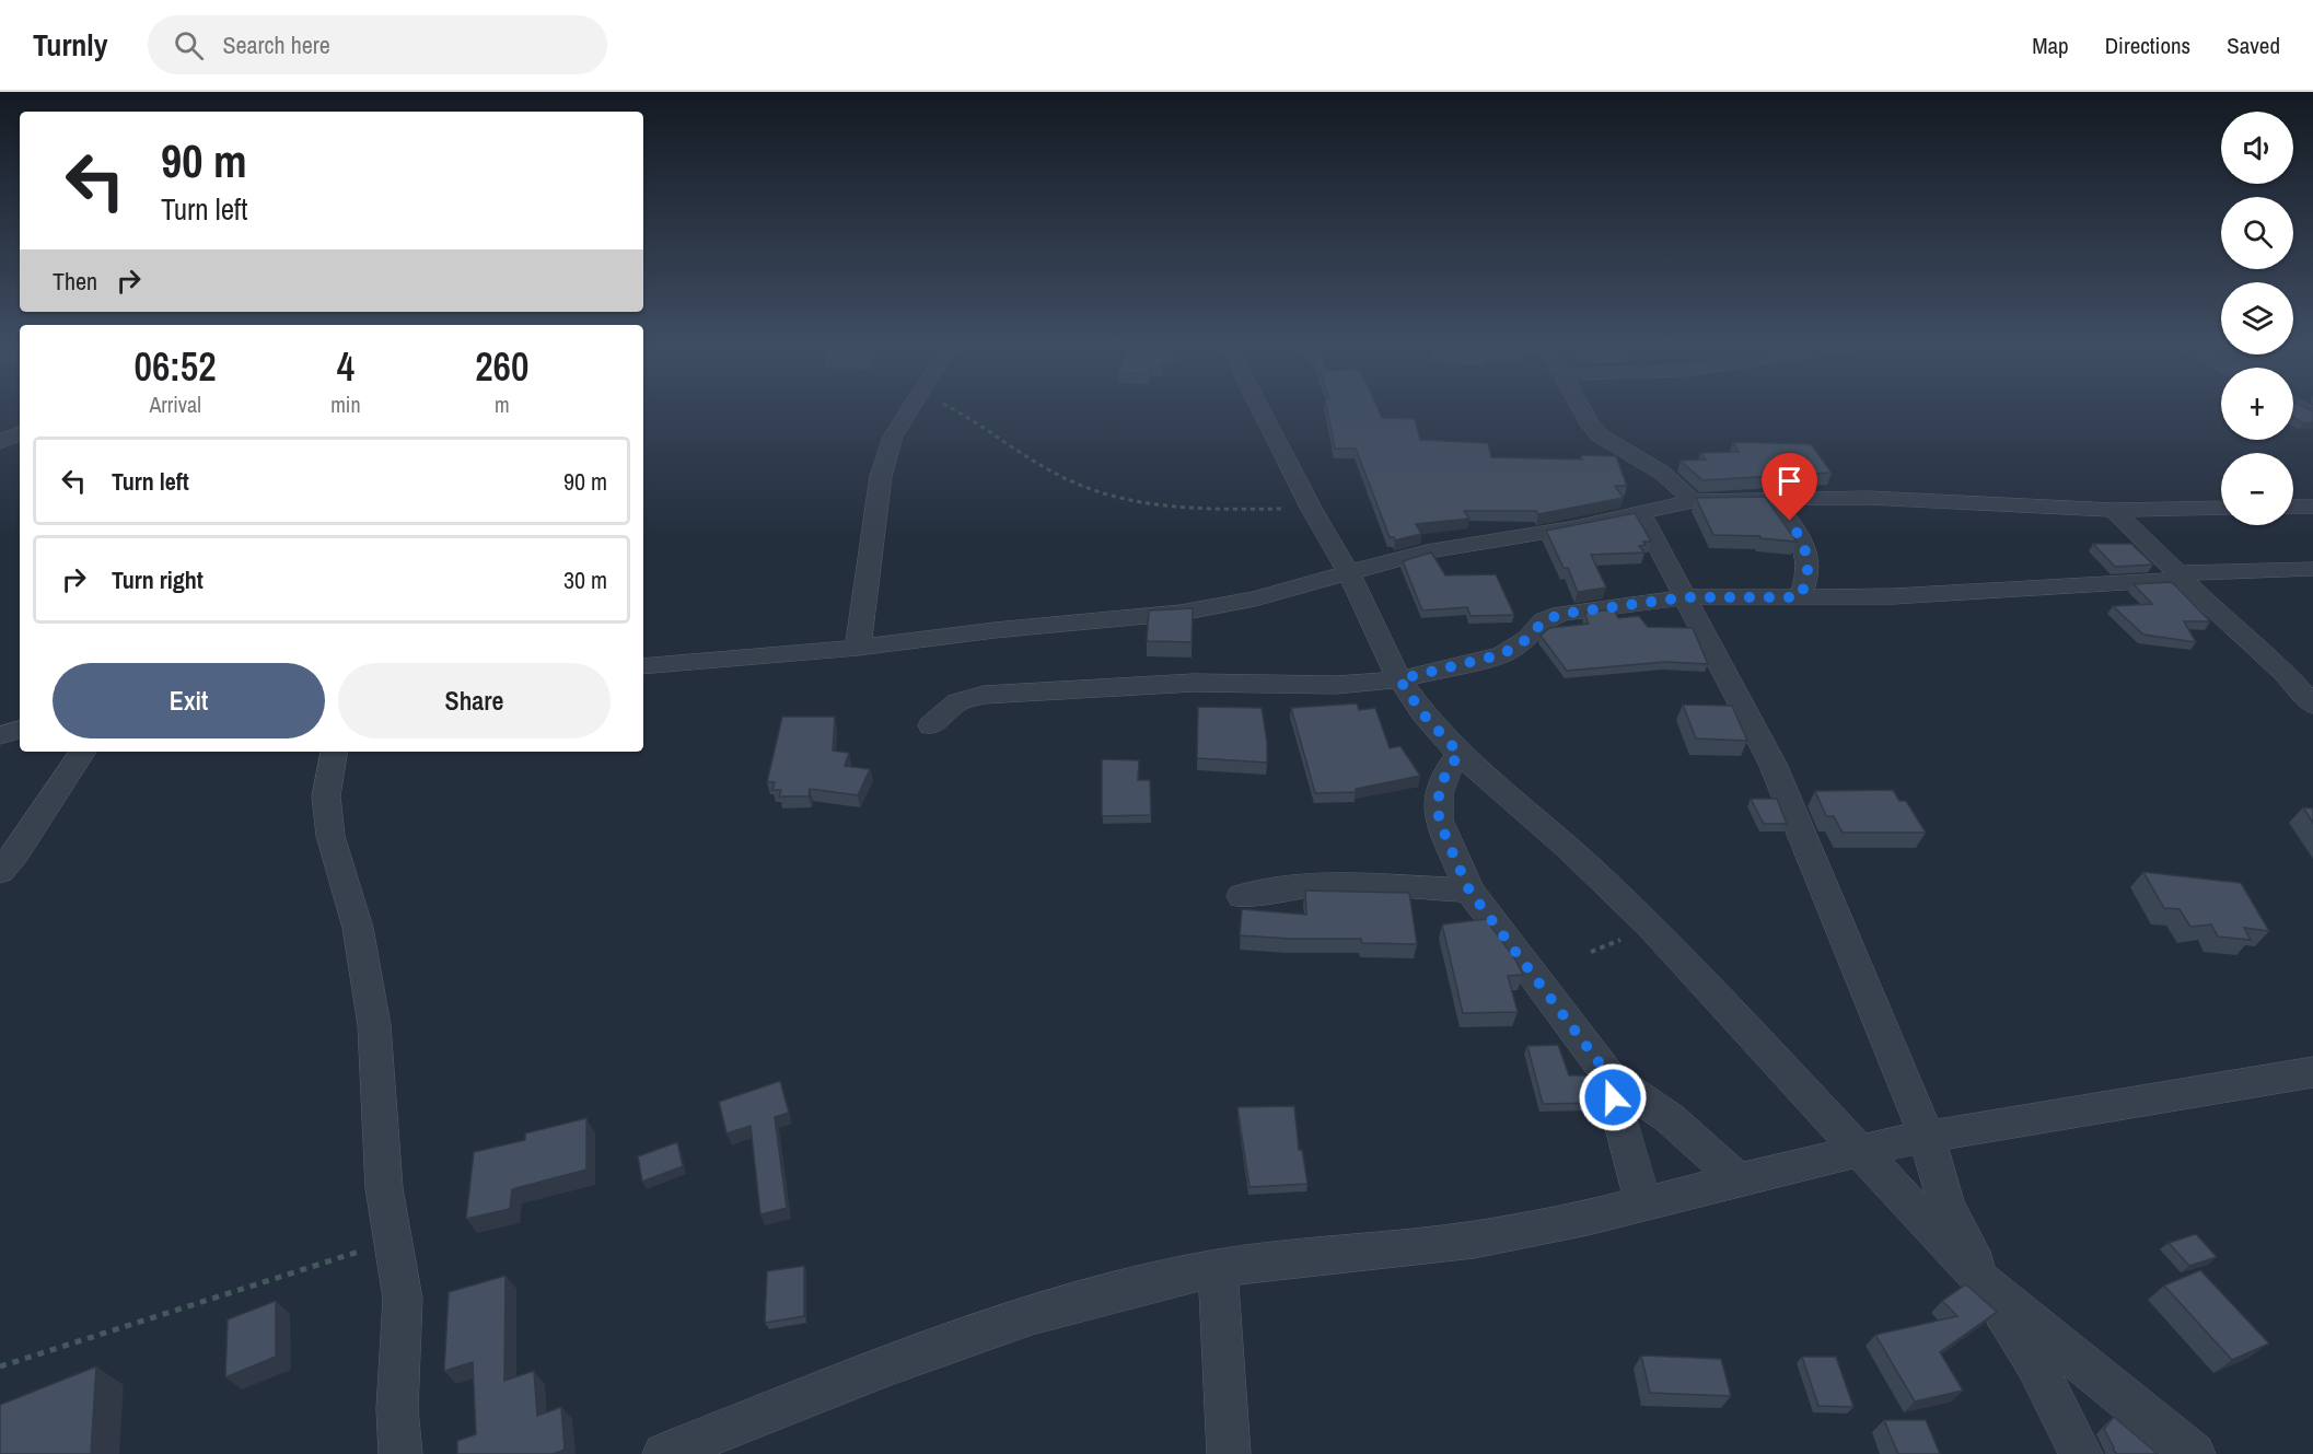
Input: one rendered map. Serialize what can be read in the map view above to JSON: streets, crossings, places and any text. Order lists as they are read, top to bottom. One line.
{"page":{"header":"Turnly","search":"Search here","nav":["Map","Directions","Saved"],"map_buttons":["+","−"],"turn":["90 m","Turn left"],"then":"Then","eta":["06:52","Arrival","4","min","260","m"],"list":[{"name":"Turn left","value":"90 m"},{"name":"Turn right","value":"30 m"}],"buttons":["Exit","Share"]}}
